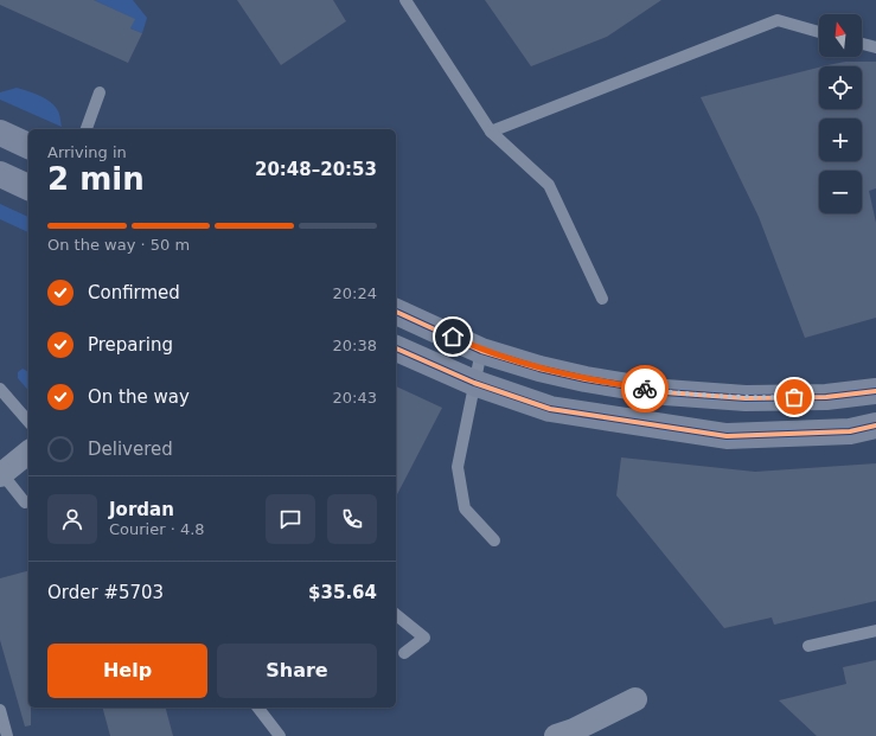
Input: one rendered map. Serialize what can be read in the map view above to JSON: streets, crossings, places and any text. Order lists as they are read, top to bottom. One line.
{"north":"top","page":{"map_buttons":["+","−"],"heading":["2 min","Arriving in","20:48–20:53"],"panel":["Jordan","Courier · 4.8","Order #5703","$35.64"],"bar":"On the way · 50 m","list":[["Confirmed","20:24"],["Preparing","20:38"],["On the way","20:43"],"Delivered"],"buttons":["Help","Share"]}}
